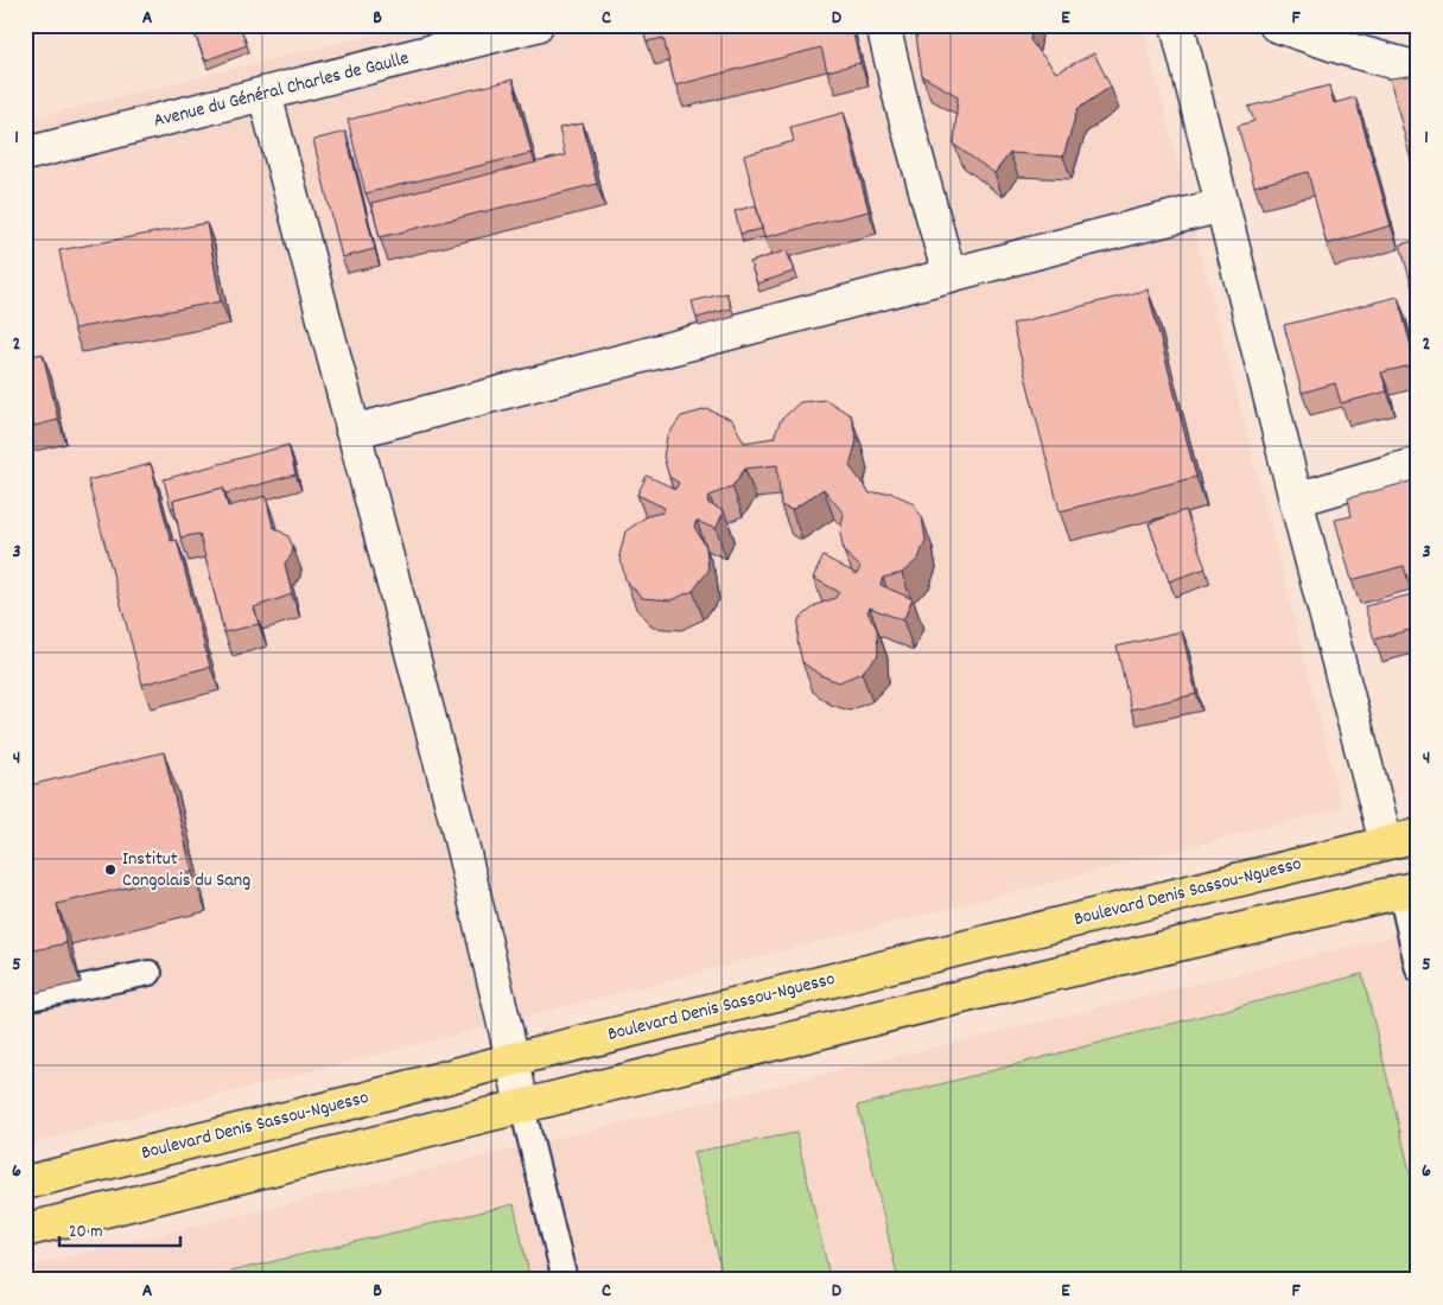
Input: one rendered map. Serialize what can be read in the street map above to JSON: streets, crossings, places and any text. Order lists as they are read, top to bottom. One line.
{"streets":{"main road":["Boulevard Denis Sassou-Nguesso"],"street":["Avenue du Général Charles de Gaulle"]},"places":["Institut Congolais du Sang"],"scale_bar":"20 m","grid":{"columns":["A","B","C","D","E","F"],"rows":["1","2","3","4","5","6"]}}
